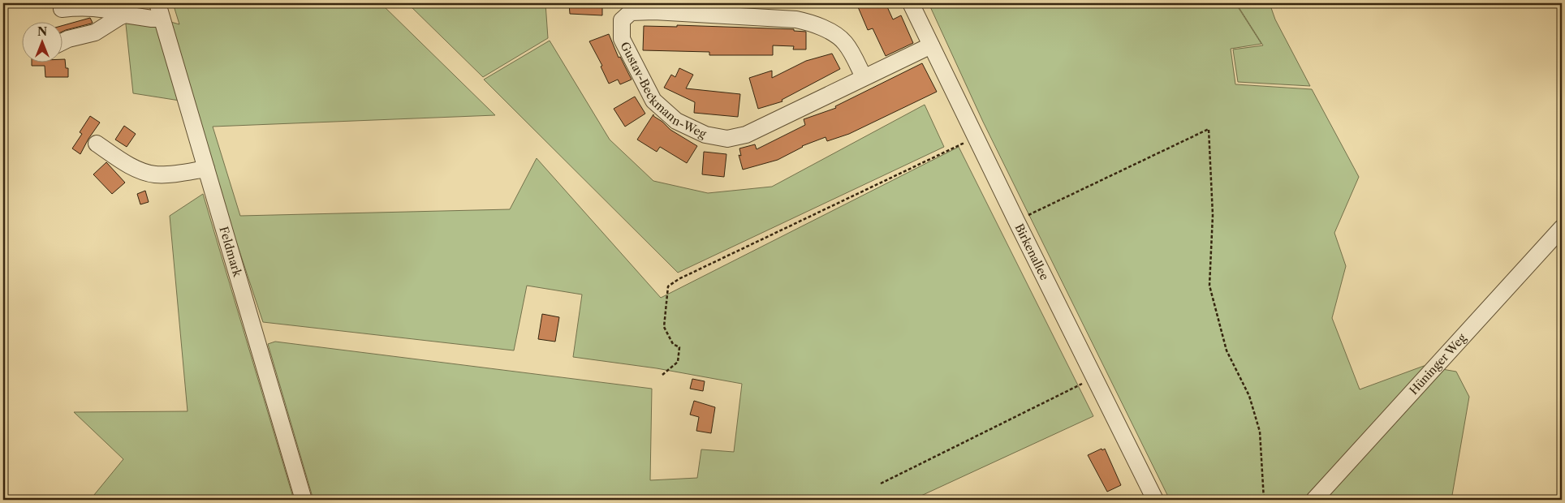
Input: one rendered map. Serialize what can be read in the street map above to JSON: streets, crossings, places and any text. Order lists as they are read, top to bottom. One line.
{"streets":{"street":["Gustav-Beckmann-Weg","Feldmark","Birkenallee","Hüninger Weg"]},"crossings":[["Gustav-Beckmann-Weg","Birkenallee"]],"north":"top"}
